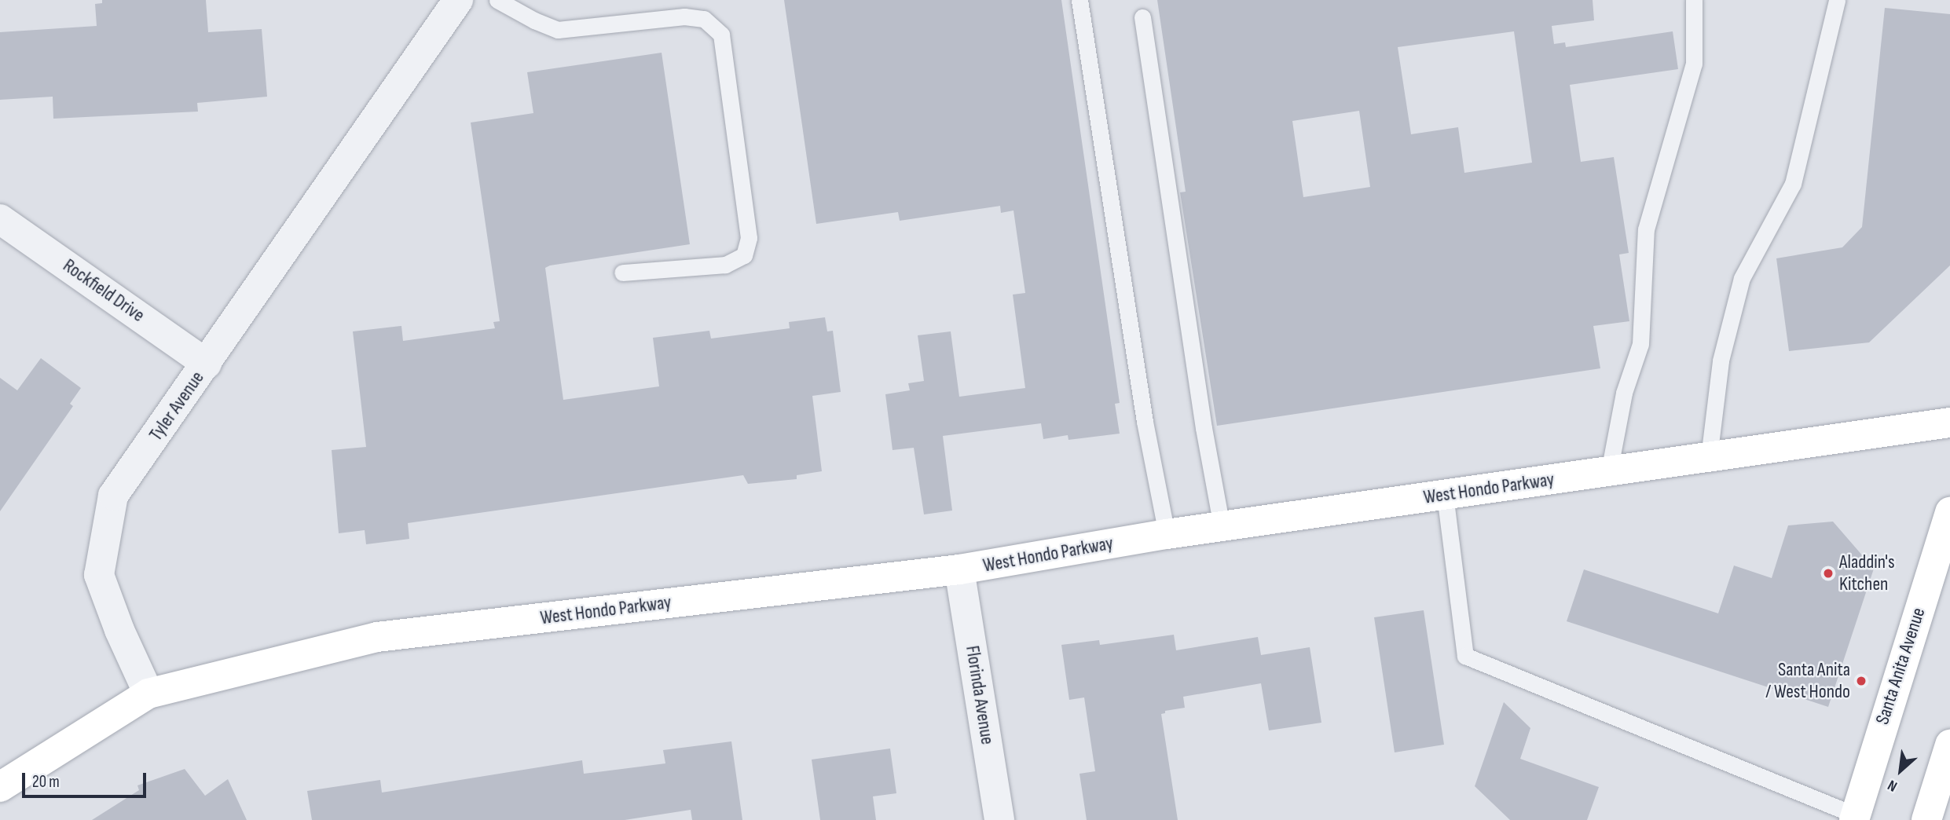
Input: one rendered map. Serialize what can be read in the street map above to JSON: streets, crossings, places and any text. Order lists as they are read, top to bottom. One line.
{"streets":{"street":["Rockfield Drive","Tyler Avenue","West Hondo Parkway","Santa Anita Avenue","Florinda Avenue"]},"crossings":[["Rockfield Drive","Tyler Avenue"],["Tyler Avenue","West Hondo Parkway"],["West Hondo Parkway","Florinda Avenue"]],"places":["Aladdin's Kitchen","Santa Anita / West Hondo"],"scale_bar":"20 m","north":"bottom left"}
